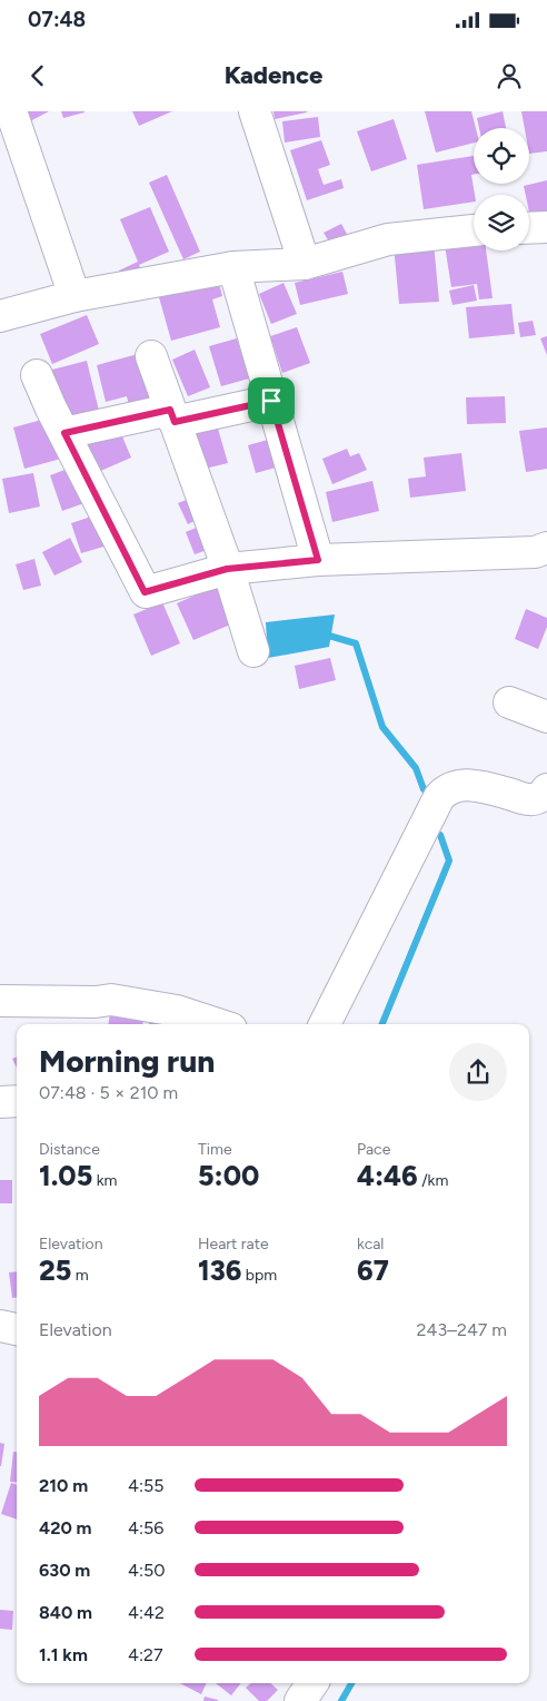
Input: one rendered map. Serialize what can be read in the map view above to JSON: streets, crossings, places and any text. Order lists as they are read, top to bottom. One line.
{"page":{"status":"07:48","header":"Kadence","heading":["Morning run","07:48 · 5 × 210 m"],"stats":[["Distance","1.05 km"],["Time","5:00"],["Pace","4:46 /km"],["Elevation","25 m"],["Heart rate","136 bpm"],["kcal","67"]],"chart":["Elevation","243–247 m"],"list":[{"name":"210 m","note":"4:55"},{"name":"420 m","note":"4:56"},{"name":"630 m","note":"4:50"},{"name":"840 m","note":"4:42"},{"name":"1.1 km","note":"4:27"}]}}
